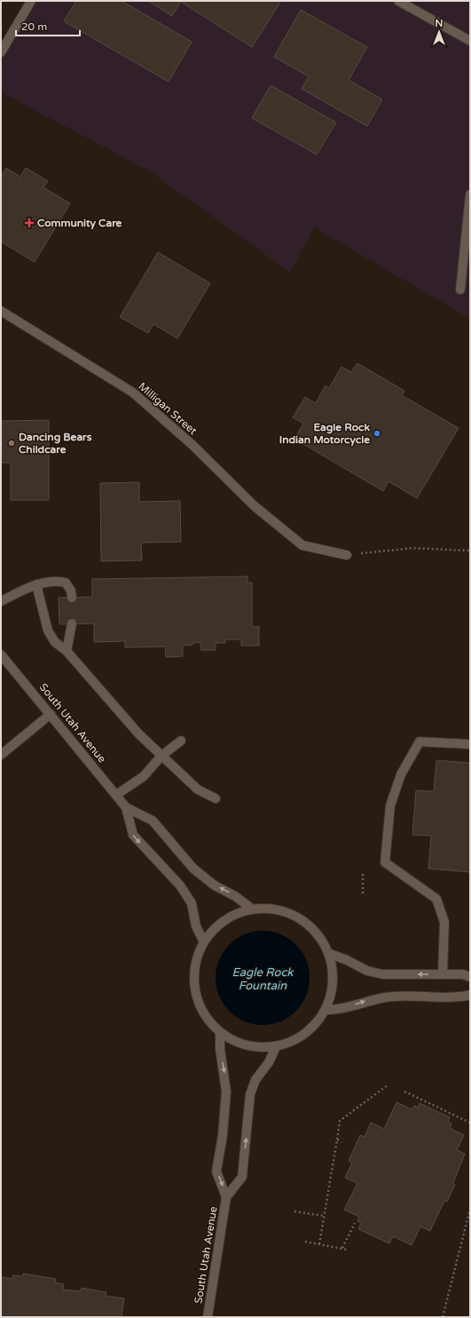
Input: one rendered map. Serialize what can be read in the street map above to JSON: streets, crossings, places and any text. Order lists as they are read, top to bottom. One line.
{"streets":{"main road":["Milligan Street","South Utah Avenue"]},"water":["Eagle Rock Fountain"],"places":{"health":["Community Care"],"other":["Eagle Rock Indian Motorcycle","Dancing Bears Childcare"]},"scale_bar":"20 m","north":"top"}
